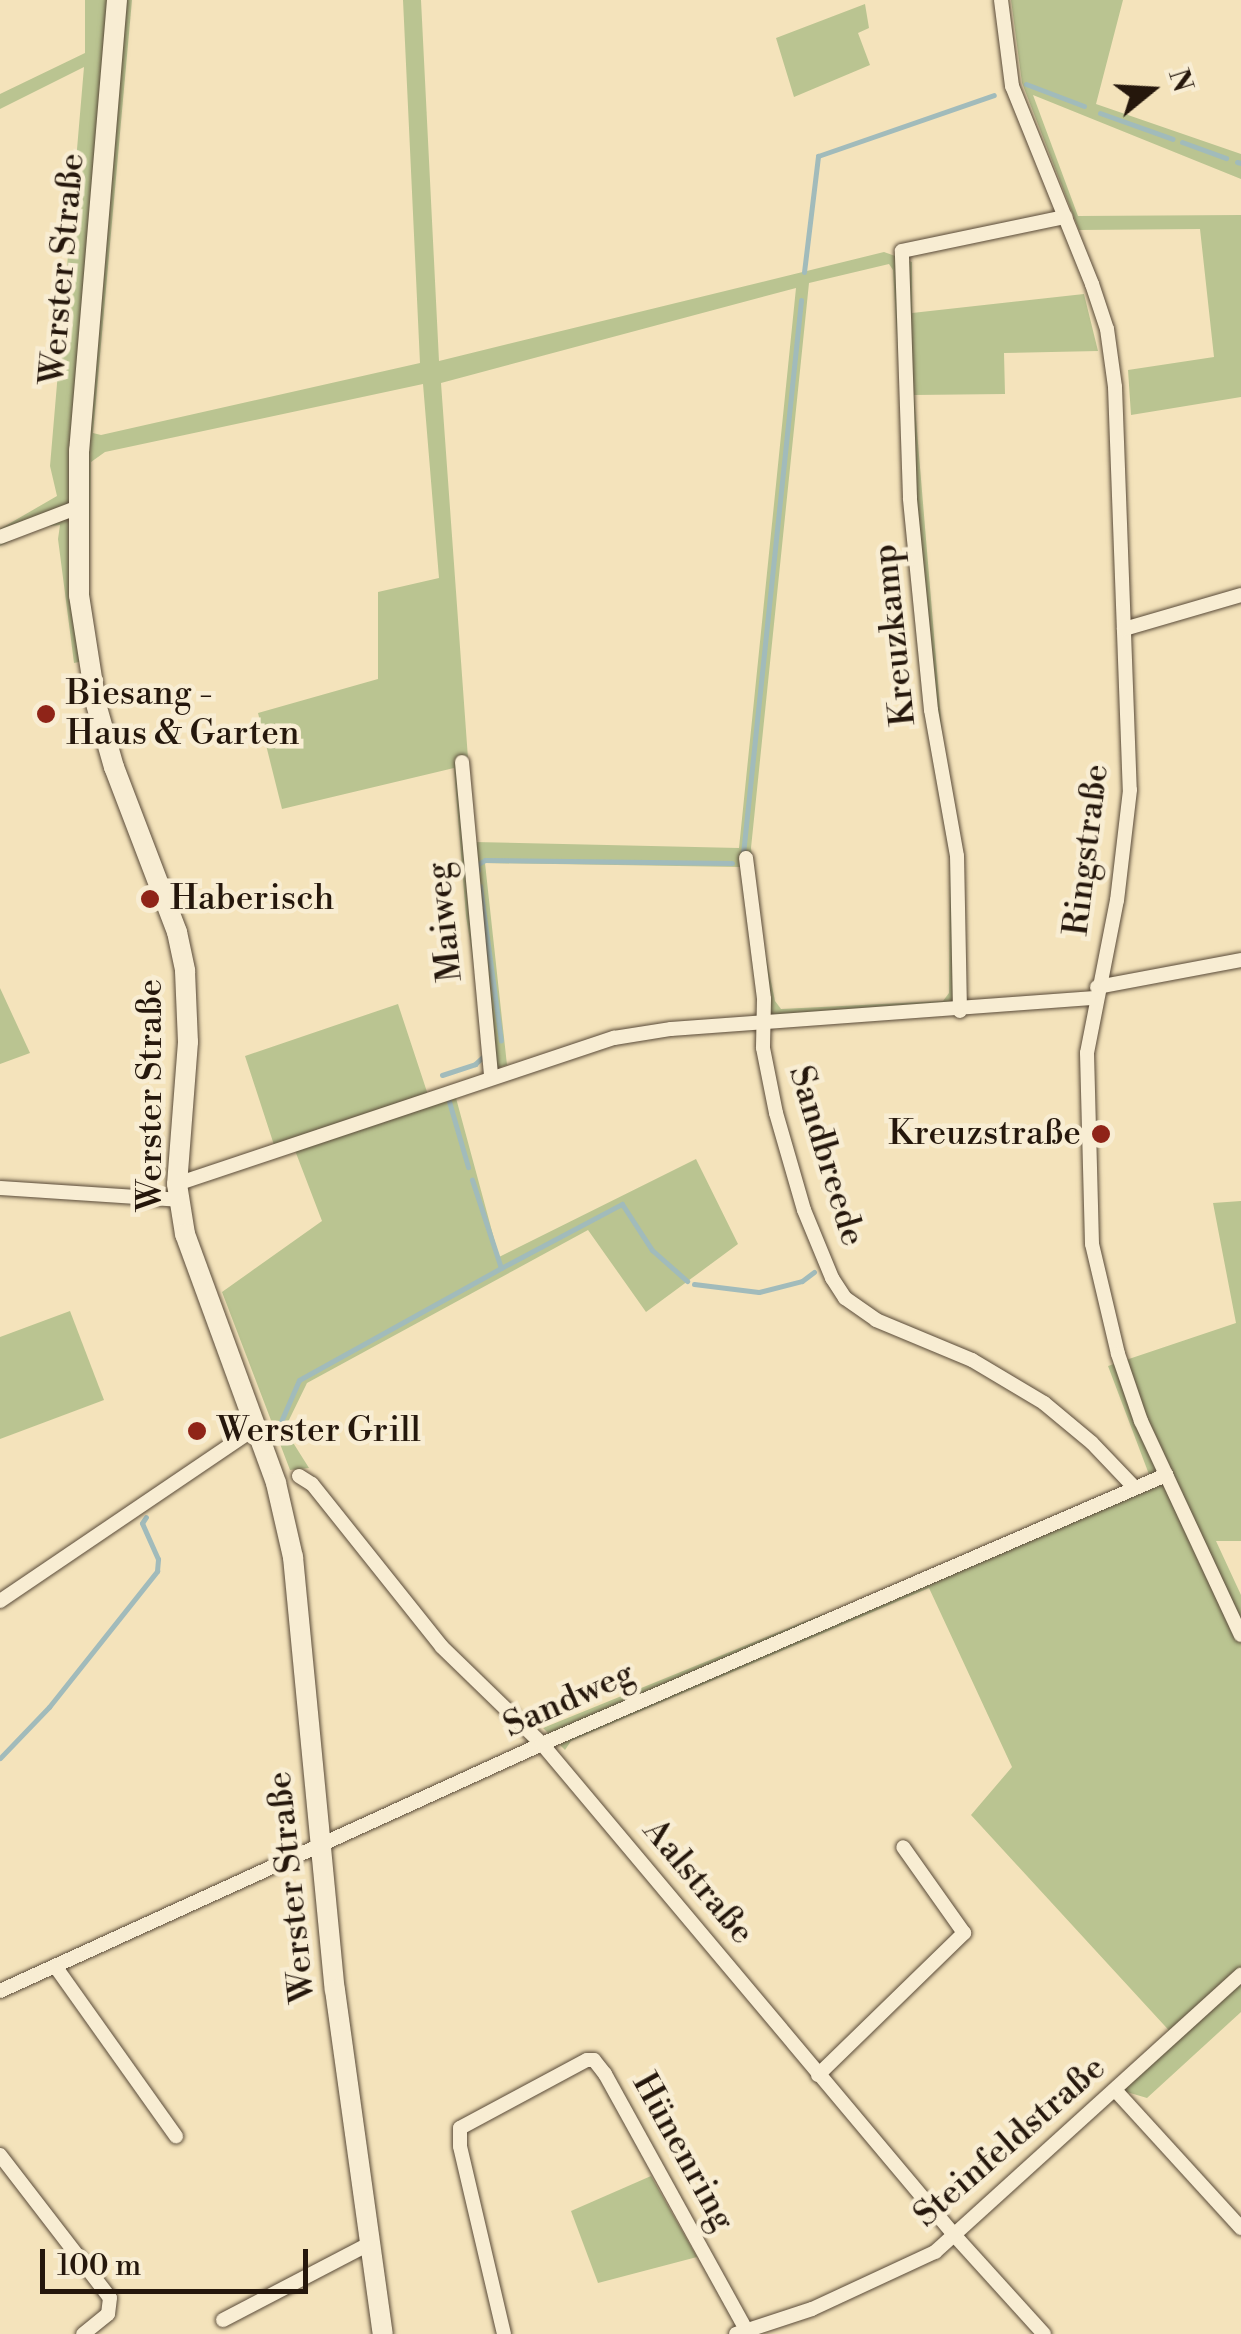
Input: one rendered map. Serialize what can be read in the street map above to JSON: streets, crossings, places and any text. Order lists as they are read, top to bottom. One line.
{"streets":{"main road":["Werster Straße"],"street":["Kreuzkamp","Ringstraße","Maiweg","Sandbreede","Sandweg","Aalstraße","Steinfeldstraße","Hünenring"]},"crossings":[["Werster Straße","Sandweg"],["Kreuzkamp","Ringstraße"],["Ringstraße","Sandweg"],["Sandbreede","Sandweg"],["Sandweg","Aalstraße"],["Aalstraße","Steinfeldstraße"],["Steinfeldstraße","Hünenring"]],"places":["Biesang - Haus & Garten","Haberisch","Kreuzstraße","Werster Grill"],"scale_bar":"100 m","north":"right"}
